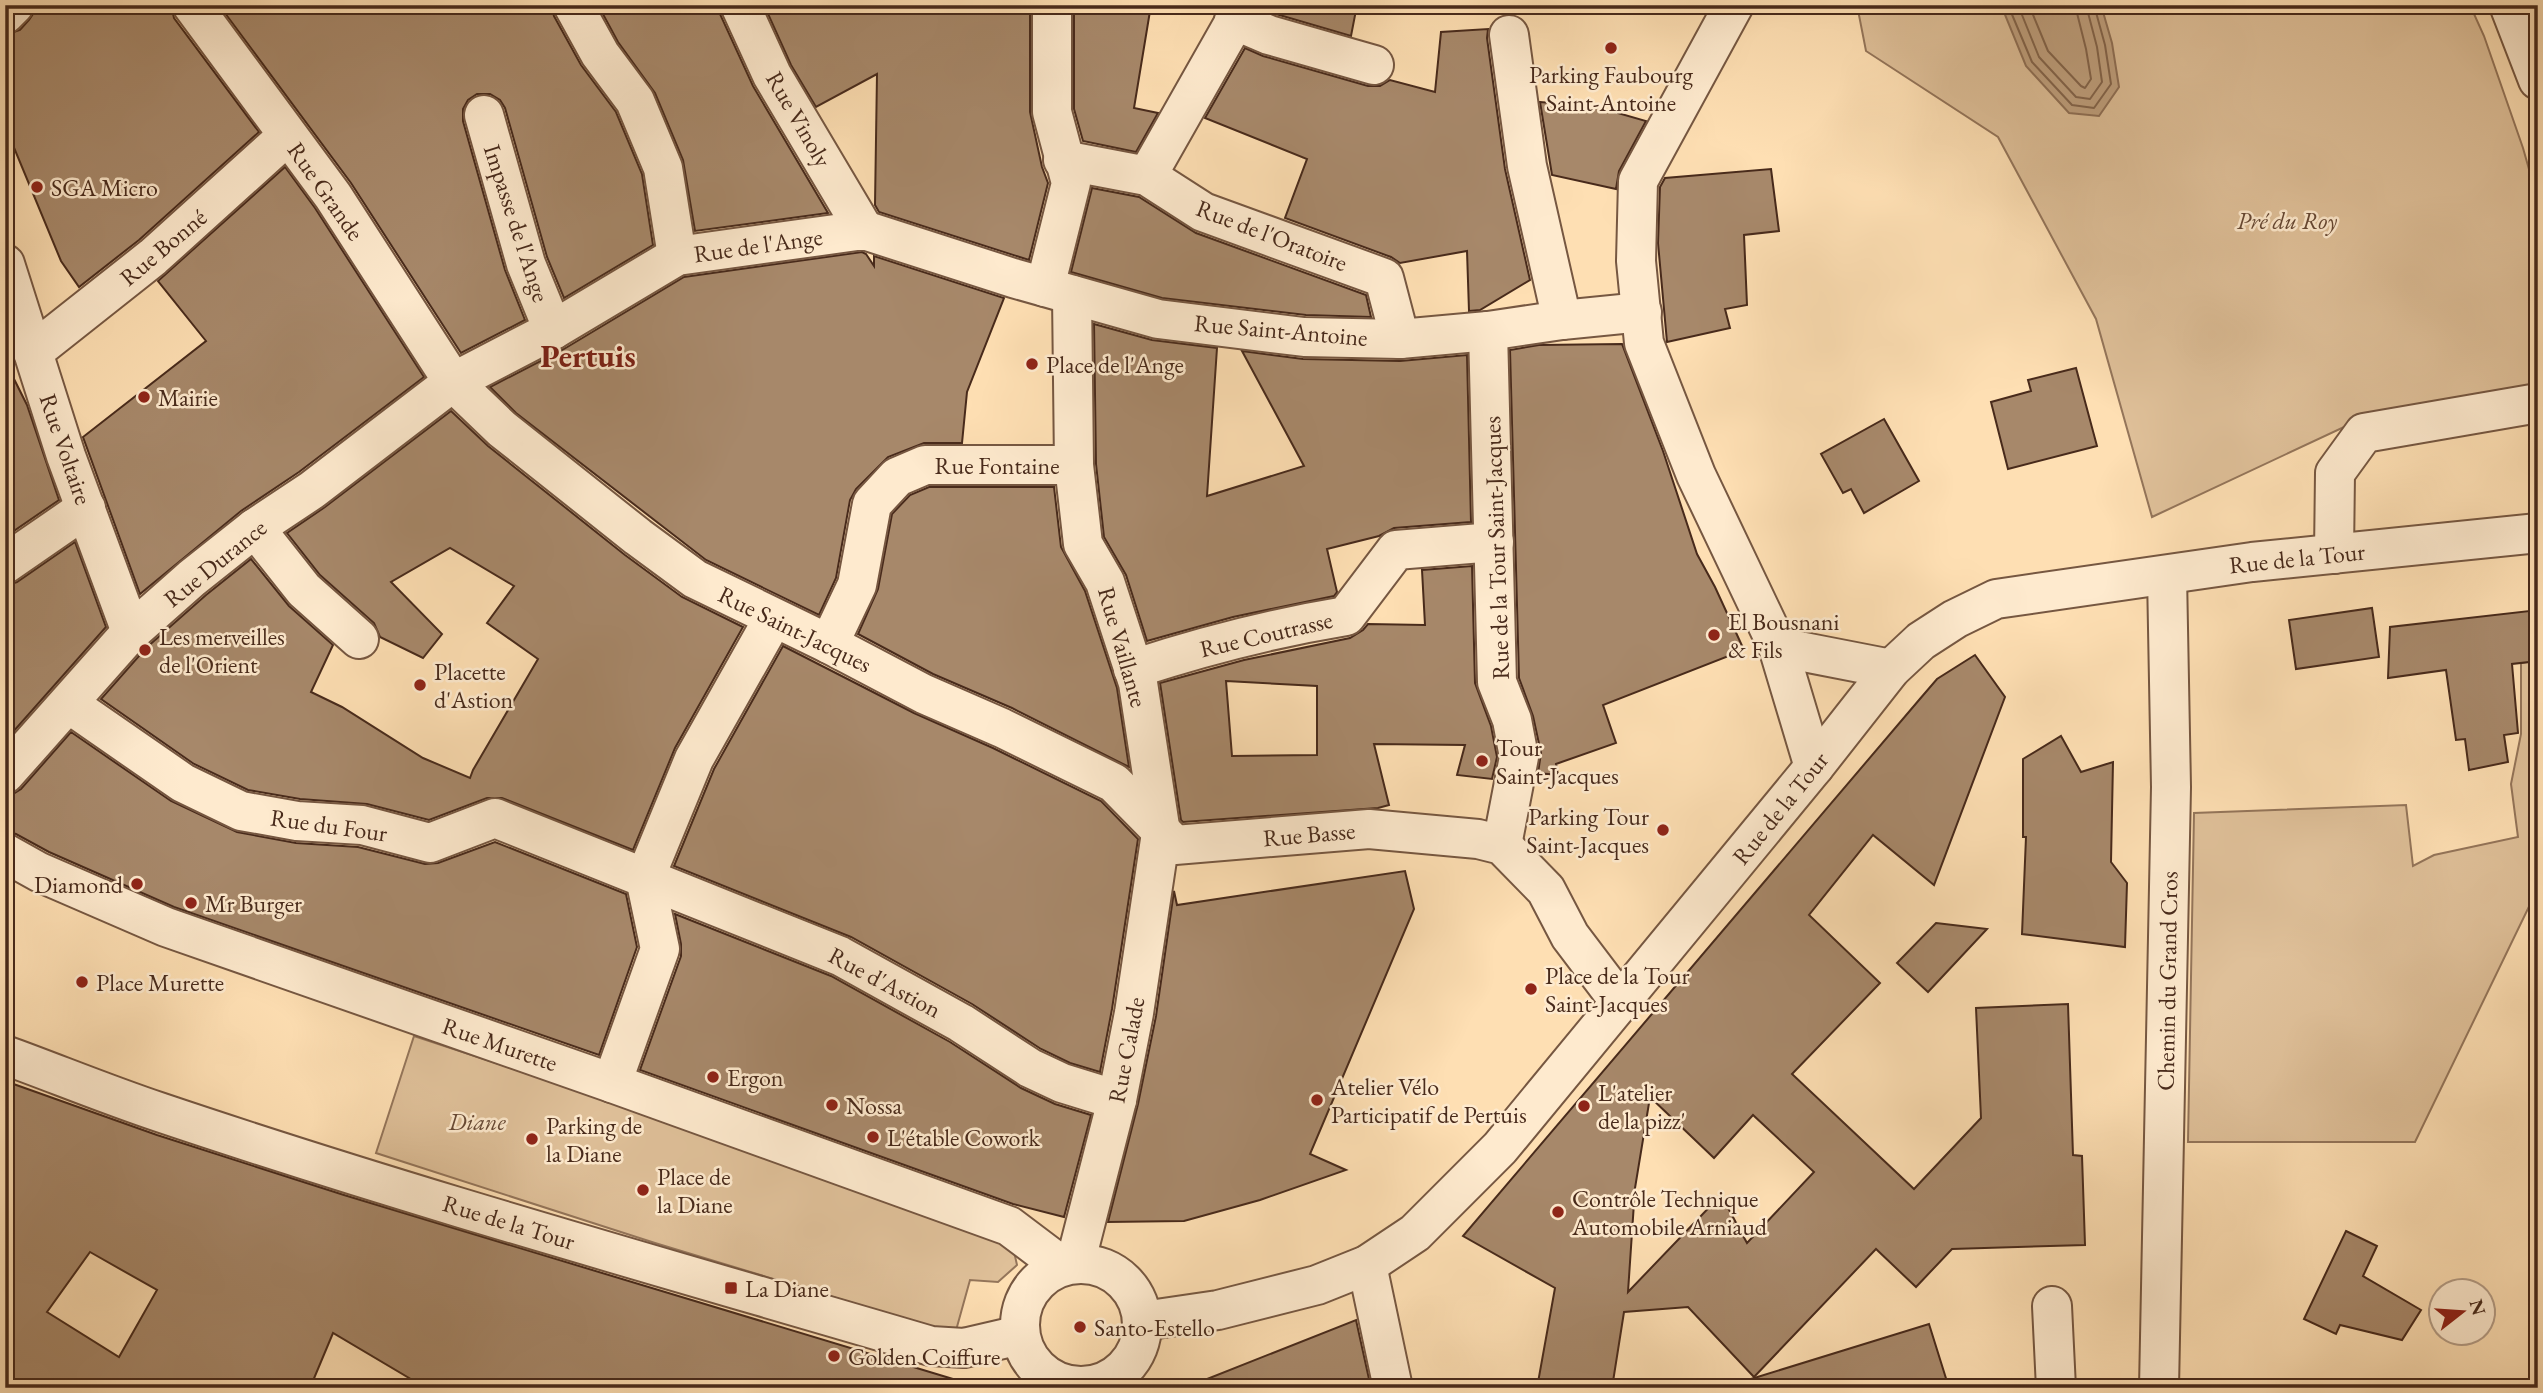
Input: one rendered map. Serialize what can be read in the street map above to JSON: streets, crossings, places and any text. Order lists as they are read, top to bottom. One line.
{"streets":{"street":["Rue Vinoly","Rue Grande","Impasse de l'Ange","Rue de l'Oratoire","Rue de l'Ange","Rue Bonné","Rue Saint-Antoine","Rue Voltaire","Rue Fontaine","Rue de la Tour Saint-Jacques","Rue de la Tour","Rue Durance","Rue Saint-Jacques","Rue Coutrasse","Rue Vaillante","Rue du Four","Rue Basse","Chemin du Grand Cros","Rue d'Astion","Rue Murette","Rue Calade"]},"crossings":[["Rue Vinoly","Rue de l'Ange"],["Rue Grande","Rue de l'Ange"],["Rue Grande","Rue Bonné"],["Rue Grande","Rue Durance"],["Rue Grande","Rue Saint-Jacques"],["Impasse de l'Ange","Rue de l'Ange"],["Rue de l'Oratoire","Rue Saint-Antoine"],["Rue de l'Oratoire","Rue Vaillante"],["Rue de l'Ange","Rue Saint-Antoine"],["Rue de l'Ange","Rue Durance"],["Rue de l'Ange","Rue Saint-Jacques"],["Rue de l'Ange","Rue Vaillante"],["Rue Bonné","Rue Voltaire"],["Rue Saint-Antoine","Rue de la Tour Saint-Jacques"],["Rue Saint-Antoine","Rue Vaillante"],["Rue Voltaire","Rue Durance"],["Rue Fontaine","Rue Saint-Jacques"],["Rue Fontaine","Rue Vaillante"],["Rue de la Tour Saint-Jacques","Rue Coutrasse"],["Rue de la Tour Saint-Jacques","Rue Basse"],["Rue de la Tour","Chemin du Grand Cros"],["Rue de la Tour","Rue Murette"],["Rue de la Tour","Rue Calade"],["Rue Durance","Rue Saint-Jacques"],["Rue Durance","Rue du Four"],["Rue Saint-Jacques","Rue Vaillante"],["Rue Saint-Jacques","Rue Basse"],["Rue Saint-Jacques","Rue Calade"],["Rue Coutrasse","Rue Vaillante"],["Rue Vaillante","Rue Basse"],["Rue Vaillante","Rue Calade"],["Rue du Four","Rue d'Astion"],["Rue Basse","Rue Calade"],["Rue d'Astion","Rue Calade"],["Rue Murette","Rue Calade"]],"districts":["Pertuis"],"parks":["Pré du Roy","Diane"],"places":{"other":["Parking Faubourg Saint-Antoine","SGA Micro","Place de l'Ange","Mairie","El Bousnani & Fils","Les merveilles de l'Orient","Placette d'Astion","Tour Saint-Jacques","Parking Tour Saint-Jacques","Diamond","Mr Burger","Place Murette","Place de la Tour Saint-Jacques","Ergon","Atelier Vélo Participatif de Pertuis","Nossa","L'atelier de la pizz'","L'étable Cowork","Parking de la Diane","Place de la Diane","Contrôle Technique Automobile Arniaud","Santo-Estello","Golden Coiffure"],"transit":["La Diane"]},"north":"right"}
